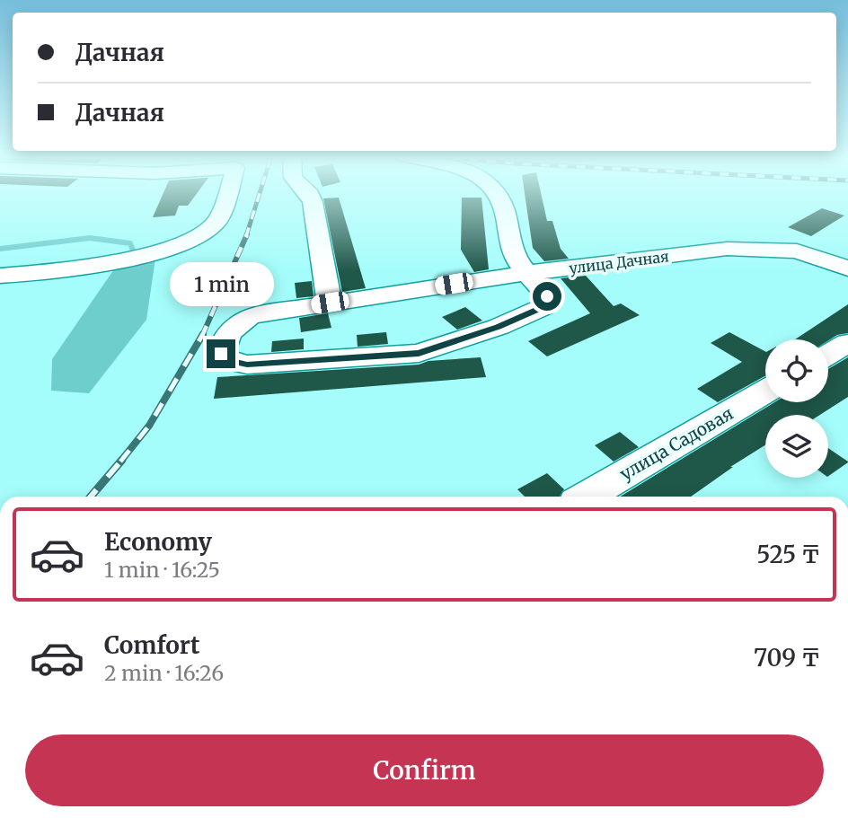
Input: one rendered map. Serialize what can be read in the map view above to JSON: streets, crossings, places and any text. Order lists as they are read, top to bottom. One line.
{"streets":{"street":["улица Дачная","улица Садовая"]},"page":{"banner":["Дачная","Дачная"],"bubble":"1 min","list":[{"name":"Economy","note":"1 min · 16:25","value":"525 ₸"},{"name":"Comfort","note":"2 min · 16:26","value":"709 ₸"}],"buttons":"Confirm"}}
